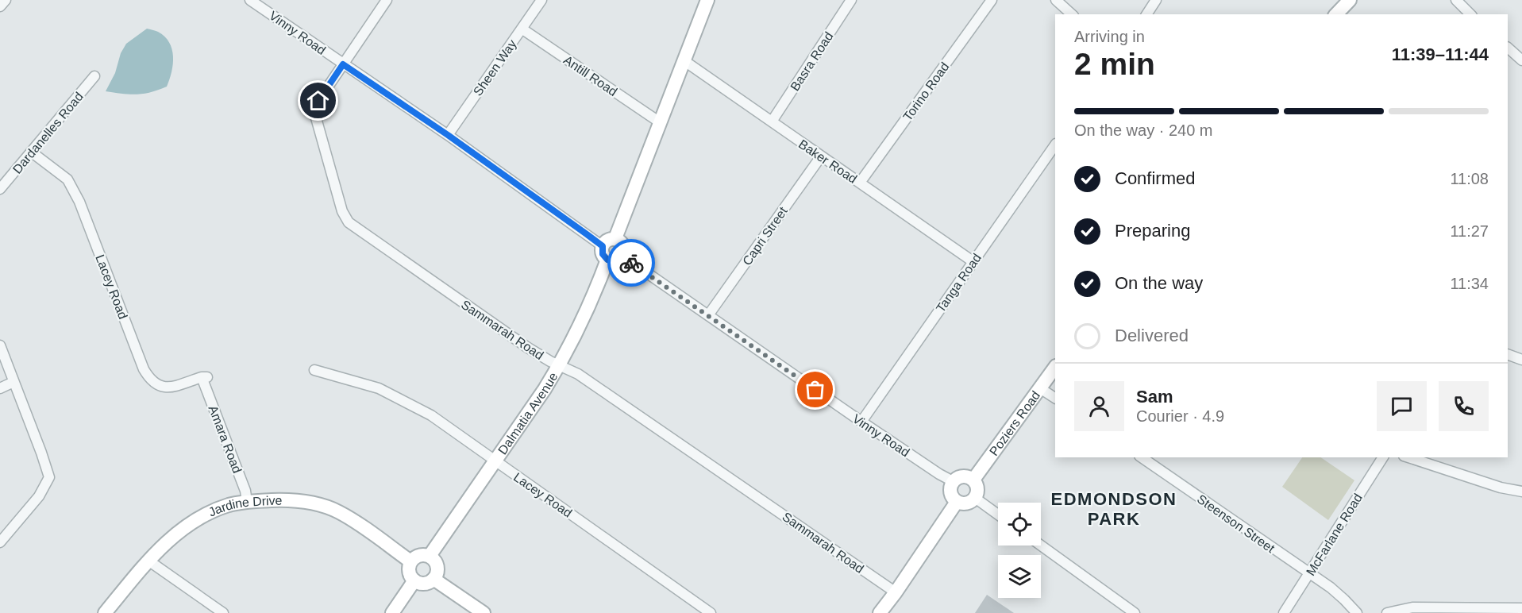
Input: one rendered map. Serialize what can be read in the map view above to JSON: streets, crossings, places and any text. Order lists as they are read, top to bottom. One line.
{"streets":{"street":["Vinny Road","Basra Road","Sheen Way","Antill Road","Torino Road","Dardanelles Road","Baker Road","Capri Street","Tanga Road","Lacey Road","Sammarah Road","Dalmatia Avenue","Poziers Road","Amara Road","Jardine Drive","Steenson Street","McFarlane Road"]},"crossings":[["Vinny Road","Sheen Way"],["Vinny Road","Capri Street"],["Vinny Road","Tanga Road"],["Vinny Road","Sammarah Road"],["Vinny Road","Dalmatia Avenue"],["Vinny Road","Poziers Road"],["Basra Road","Baker Road"],["Sheen Way","Antill Road"],["Torino Road","Baker Road"],["Dardanelles Road","Lacey Road"],["Baker Road","Capri Street"],["Baker Road","Tanga Road"],["Lacey Road","Dalmatia Avenue"],["Lacey Road","Amara Road"],["Sammarah Road","Dalmatia Avenue"],["Dalmatia Avenue","Jardine Drive"],["Amara Road","Jardine Drive"],["Steenson Street","McFarlane Road"]],"districts":["EDMONDSON PARK"],"page":{"heading":["2 min","Arriving in","11:39–11:44"],"panel":["Sam","Courier · 4.9"],"bar":"On the way · 240 m","list":[["Confirmed","11:08"],["Preparing","11:27"],["On the way","11:34"],"Delivered"]}}
